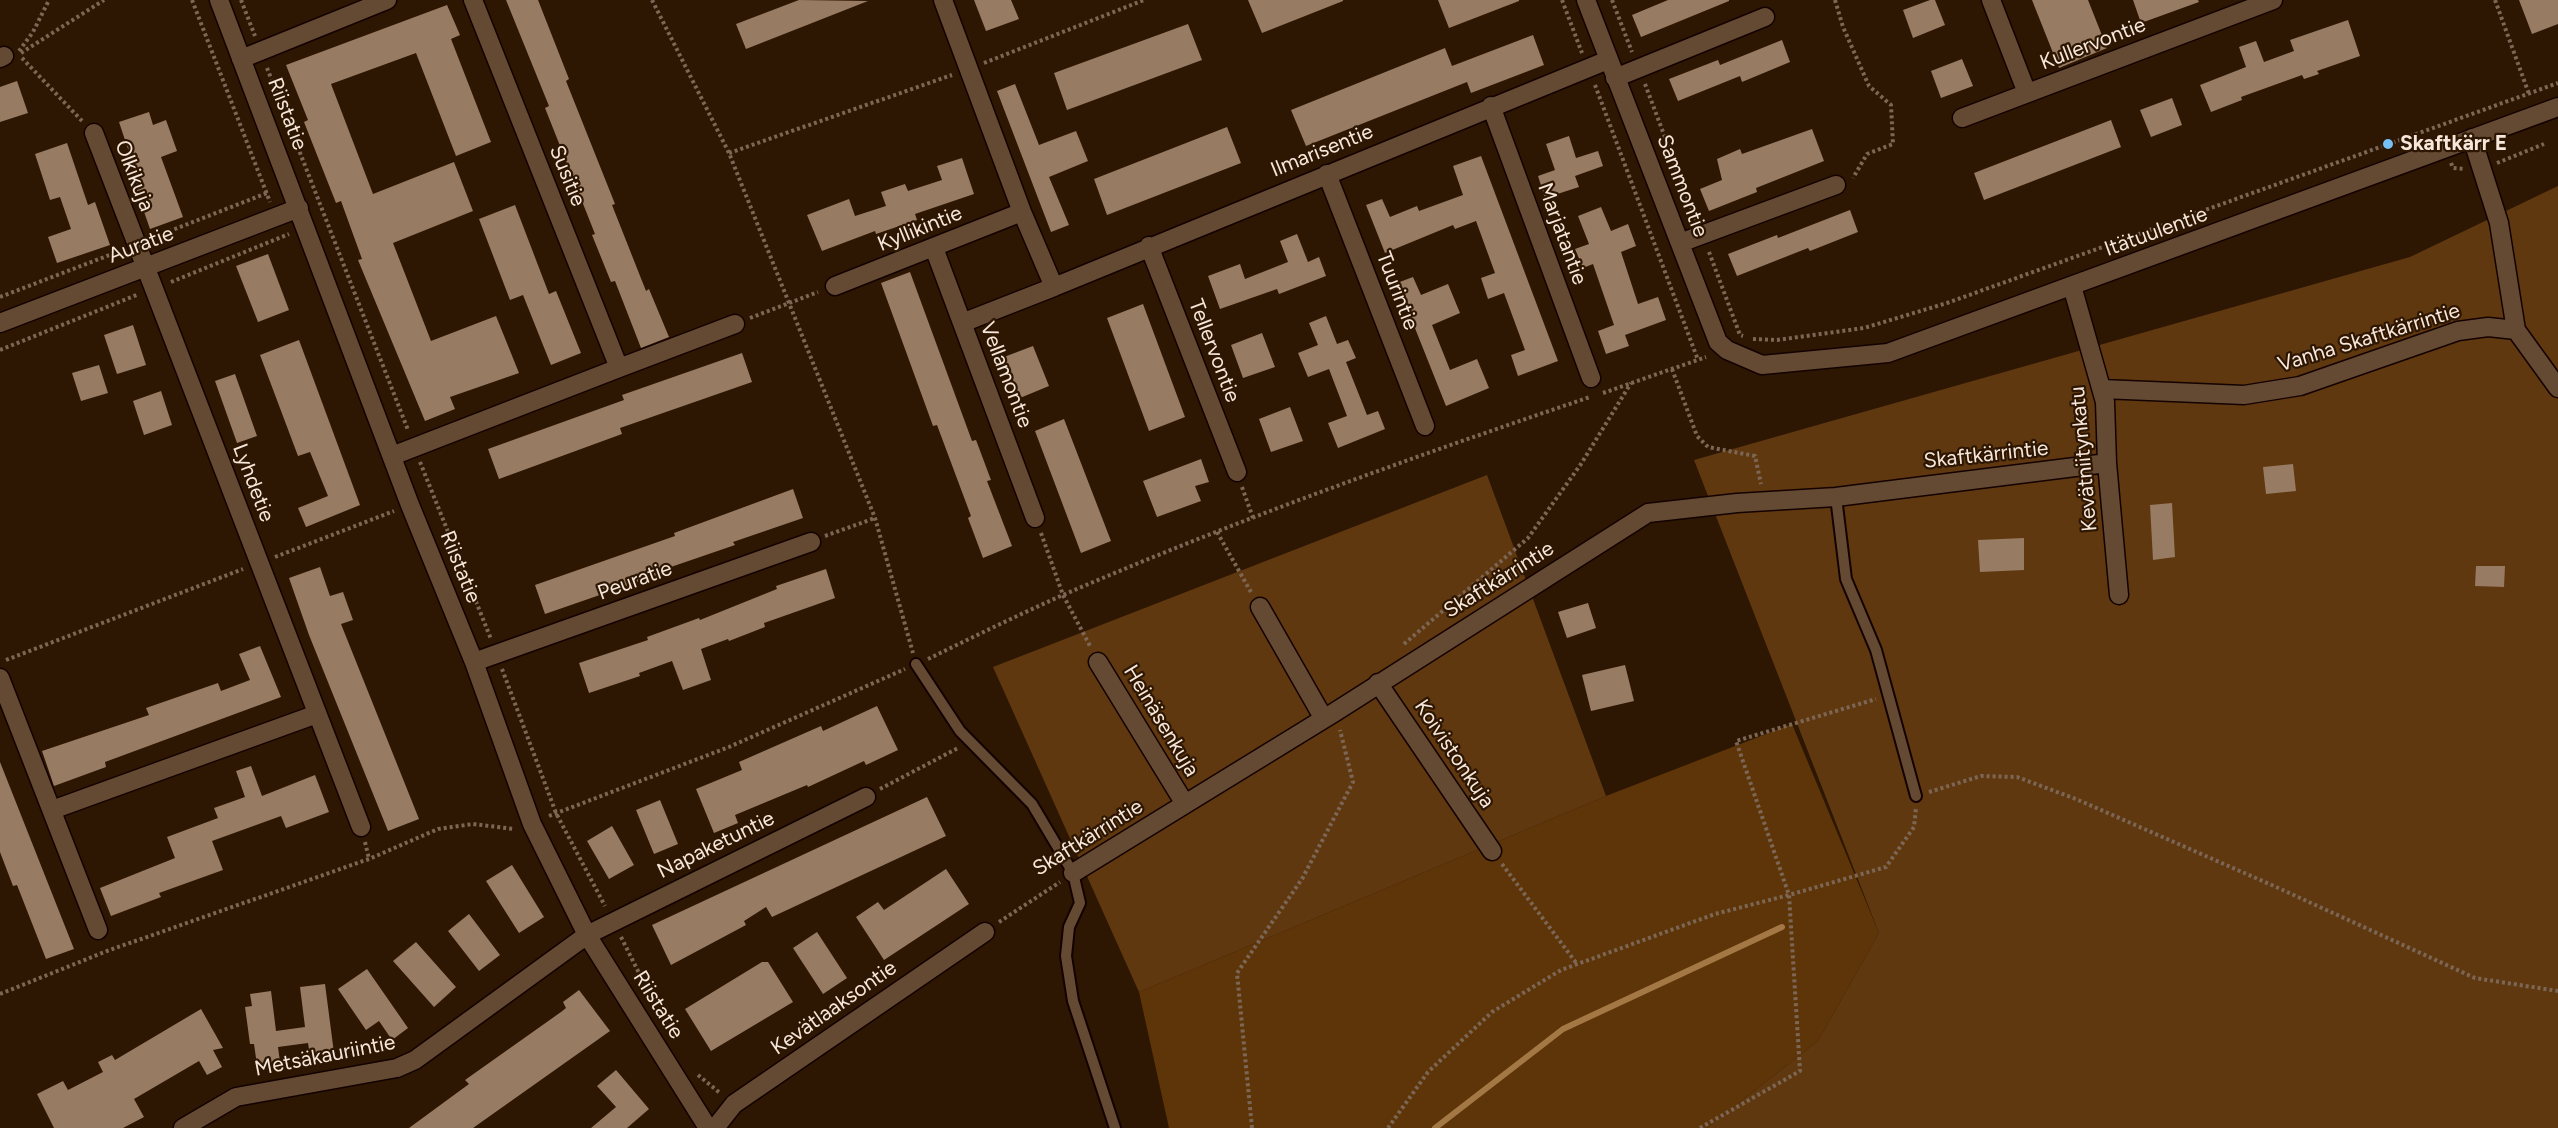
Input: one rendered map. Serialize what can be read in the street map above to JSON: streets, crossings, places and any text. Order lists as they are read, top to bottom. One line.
{"streets":{"street":["Kullervontie","Riistatie","Ilmarisentie","Olkikuja","Susitie","Sammontie","Kyllikintie","Itätuulentie","Marjatantie","Auratie","Tuurintie","Vanha Skaftkärrintie","Tellervontie","Vellamontie","Skaftkärrintie","Kevätniitynkatu","Lyhdetie","Peuratie","Heinäsenkuja","Koivistonkuja","Napaketuntie","Kevätlaaksontie","Metsäkauriintie"]},"crossings":[["Riistatie","Auratie"],["Riistatie","Peuratie"],["Riistatie","Napaketuntie"],["Riistatie","Metsäkauriintie"],["Ilmarisentie","Sammontie"],["Ilmarisentie","Marjatantie"],["Ilmarisentie","Tuurintie"],["Ilmarisentie","Tellervontie"],["Ilmarisentie","Vellamontie"],["Olkikuja","Auratie"],["Olkikuja","Lyhdetie"],["Sammontie","Itätuulentie"],["Kyllikintie","Vellamontie"],["Itätuulentie","Kevätniitynkatu"],["Auratie","Lyhdetie"],["Vanha Skaftkärrintie","Kevätniitynkatu"],["Skaftkärrintie","Kevätniitynkatu"],["Skaftkärrintie","Heinäsenkuja"],["Skaftkärrintie","Koivistonkuja"],["Skaftkärrintie","Kevätlaaksontie"],["Napaketuntie","Metsäkauriintie"]],"places":["Skaftkärr E"]}
